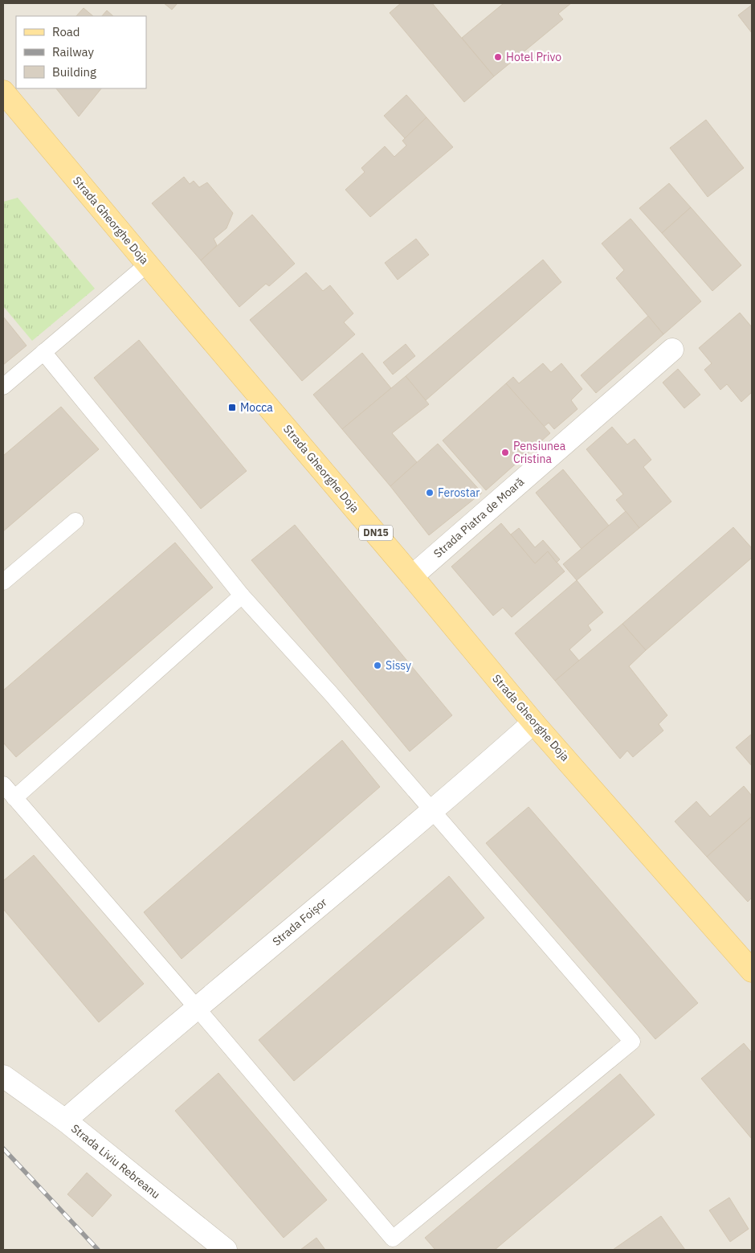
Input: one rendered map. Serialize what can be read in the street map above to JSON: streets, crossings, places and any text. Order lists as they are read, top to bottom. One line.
{"streets":{"main road":["Strada Gheorghe Doja","DN15"],"street":["Strada Piatra de Moară","Strada Foișor","Strada Liviu Rebreanu"]},"crossings":[["Strada Gheorghe Doja","Strada Piatra de Moară"],["Strada Gheorghe Doja","Strada Foișor"],["Strada Foișor","Strada Liviu Rebreanu"]],"places":{"other":["Hotel Privo","Pensiunea Cristina","Ferostar","Sissy"],"transit":["Mocca"]},"legend":["Road","Railway","Building"]}
